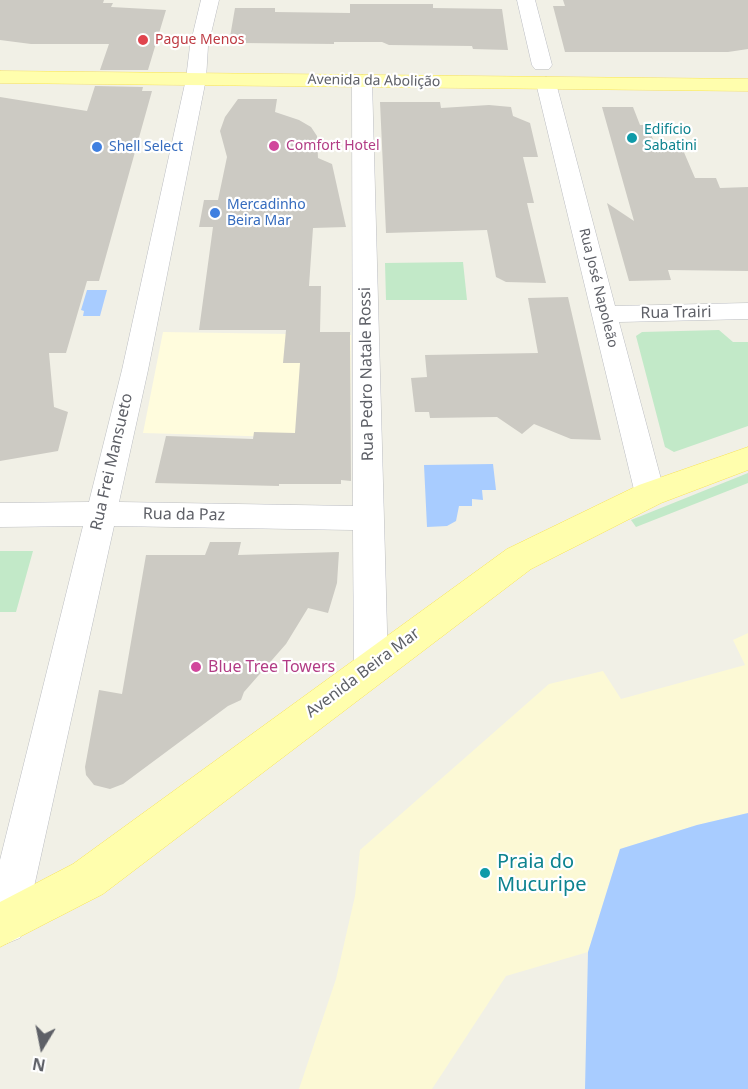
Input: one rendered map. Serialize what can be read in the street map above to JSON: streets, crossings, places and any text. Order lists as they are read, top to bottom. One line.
{"streets":{"main road":["Avenida da Abolição","Avenida Beira Mar"],"street":["Rua José Napoleão","Rua Trairi","Rua Pedro Natale Rossi","Rua Frei Mansueto","Rua da Paz"]},"crossings":[["Avenida da Abolição","Rua José Napoleão"],["Avenida da Abolição","Rua Pedro Natale Rossi"],["Avenida da Abolição","Rua Frei Mansueto"],["Rua José Napoleão","Rua Trairi"],["Rua José Napoleão","Avenida Beira Mar"],["Rua Pedro Natale Rossi","Rua da Paz"],["Rua Pedro Natale Rossi","Avenida Beira Mar"],["Rua Frei Mansueto","Rua da Paz"],["Rua Frei Mansueto","Avenida Beira Mar"]],"places":["Pague Menos","Edifício Sabatini","Comfort Hotel","Shell Select","Mercadinho Beira Mar","Blue Tree Towers","Praia do Mucuripe"],"north":"bottom"}
